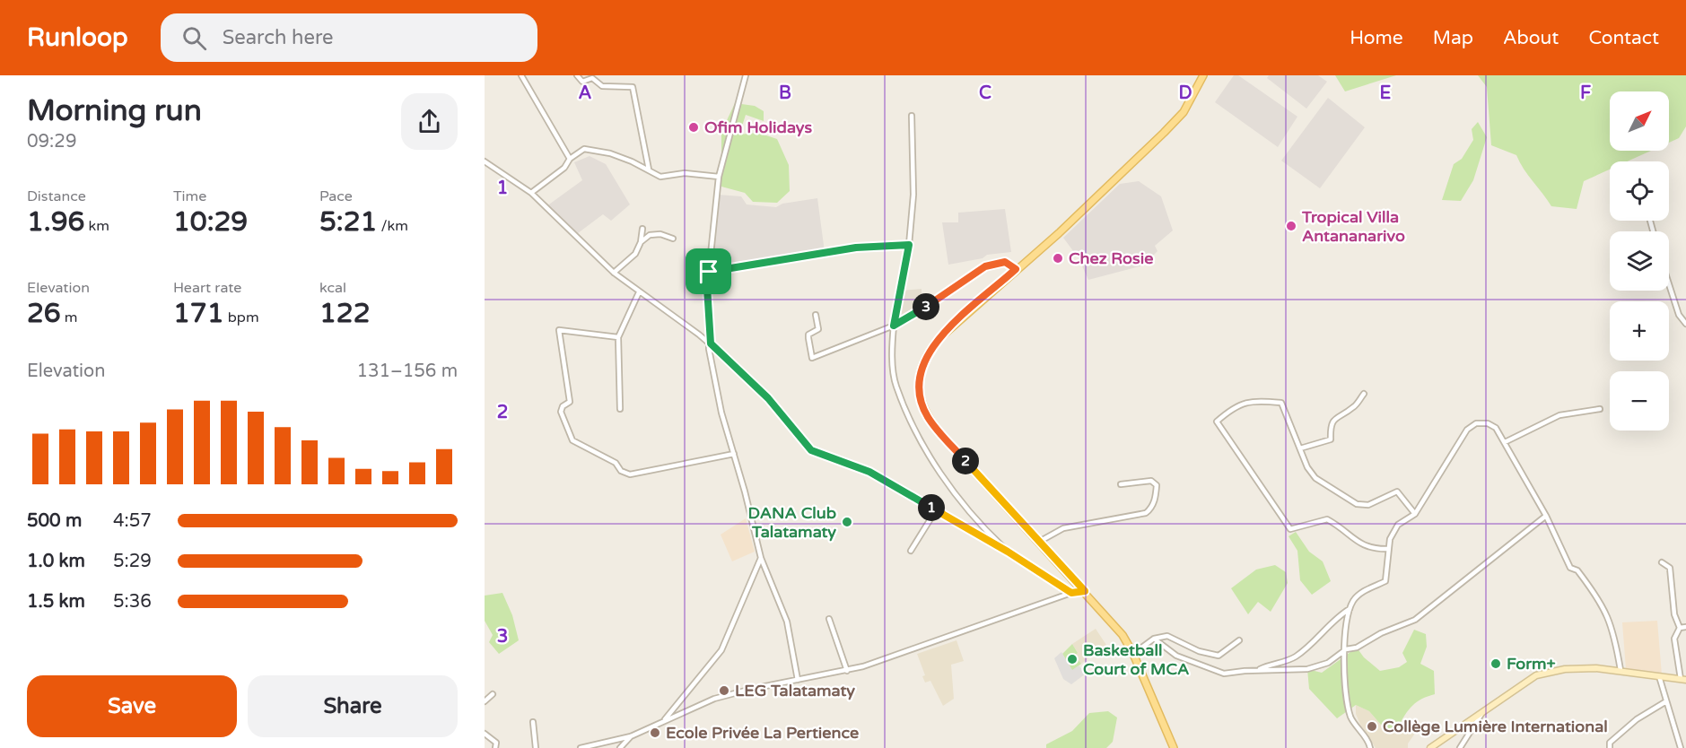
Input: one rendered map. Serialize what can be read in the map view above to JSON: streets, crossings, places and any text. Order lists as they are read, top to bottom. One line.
{"places":["Ofim Holidays","Tropical Villa Antananarivo","Chez Rosie","DANA Club Talatamaty","Basketball Court of MCA","Form+","LEG Talatamaty","Collège Lumière International","Ecole Privée La Pertience"],"north":"top right","page":{"header":"Runloop","search":"Search here","nav":["Home","Map","About","Contact"],"heading":["Morning run","09:29"],"map_buttons":["+","−"],"stats":[["Distance","1.96 km"],["Time","10:29"],["Pace","5:21 /km"],["Elevation","26 m"],["Heart rate","171 bpm"],["kcal","122"]],"pins":["3","2","1"],"chart":["Elevation","131–156 m"],"list":[{"name":"500 m","note":"4:57"},{"name":"1.0 km","note":"5:29"},{"name":"1.5 km","note":"5:36"}],"buttons":["Save","Share"]},"grid":{"columns":["A","B","C","D","E","F"],"rows":["1","2","3"]}}
